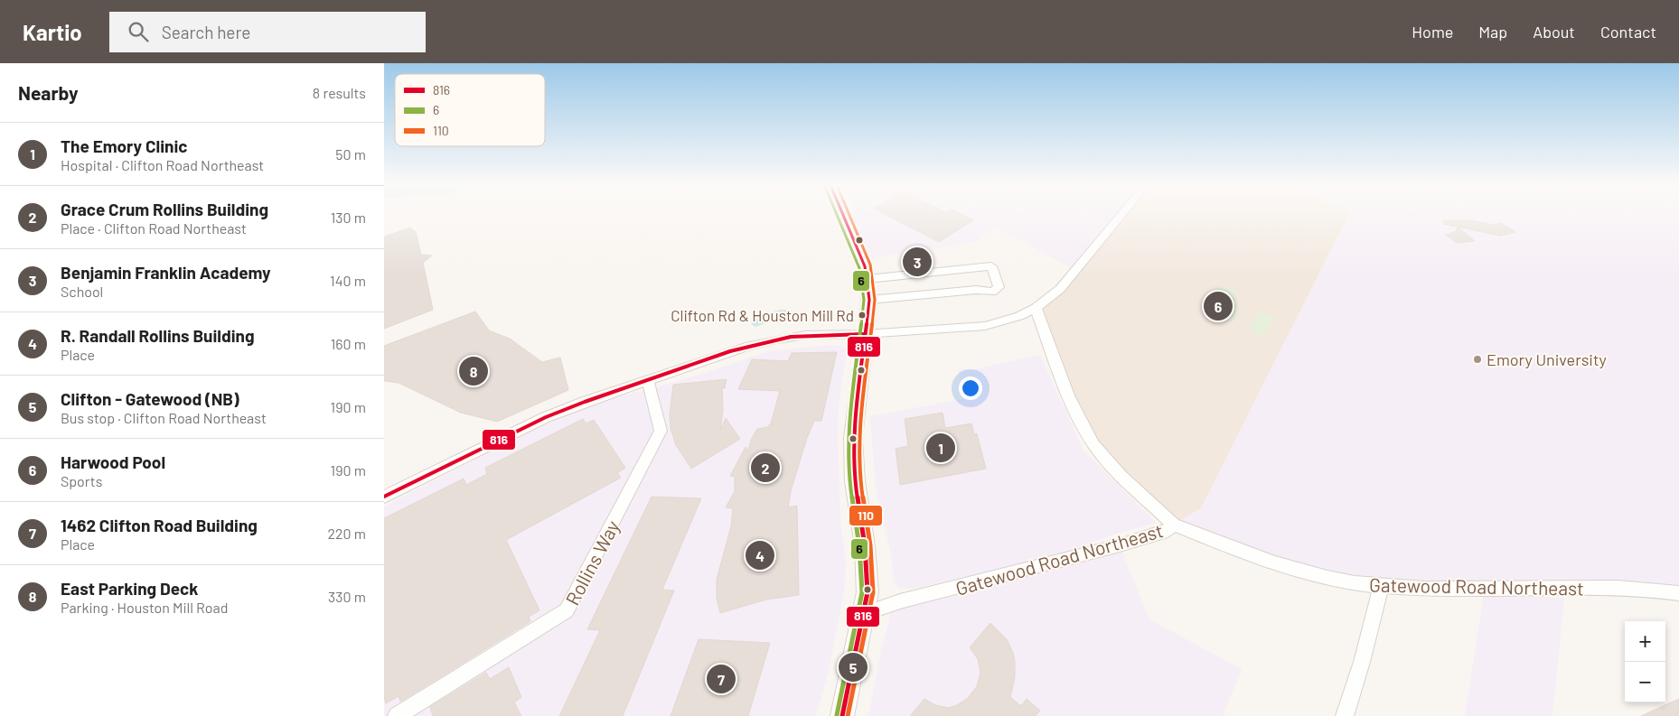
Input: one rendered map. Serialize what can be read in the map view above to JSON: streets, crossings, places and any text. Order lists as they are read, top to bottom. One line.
{"streets":{"street":["Gatewood Road Northeast","Rollins Way"]},"places":["Clifton Rd & Houston Mill Rd","Emory University"],"lines":["transit line 816","transit line 6","transit line 110"],"legend":["816","6","110"],"page":{"header":"Kartio","search":"Search here","nav":["Home","Map","About","Contact"],"heading":["Nearby","8 results"],"list":[{"mark":"1","name":"The Emory Clinic","note":"Hospital · Clifton Road Northeast","value":"50 m"},{"mark":"2","name":"Grace Crum Rollins Building","note":"Place · Clifton Road Northeast","value":"130 m"},{"mark":"3","name":"Benjamin Franklin Academy","note":"School","value":"140 m"},{"mark":"4","name":"R. Randall Rollins Building","note":"Place","value":"160 m"},{"mark":"5","name":"Clifton - Gatewood (NB)","note":"Bus stop · Clifton Road Northeast","value":"190 m"},{"mark":"6","name":"Harwood Pool","note":"Sports","value":"190 m"},{"mark":"7","name":"1462 Clifton Road Building","note":"Place","value":"220 m"},{"mark":"8","name":"East Parking Deck","note":"Parking · Houston Mill Road","value":"330 m"}],"pins":["3","6","8","1","2","4","5","7"],"map_buttons":["+","−"]}}
